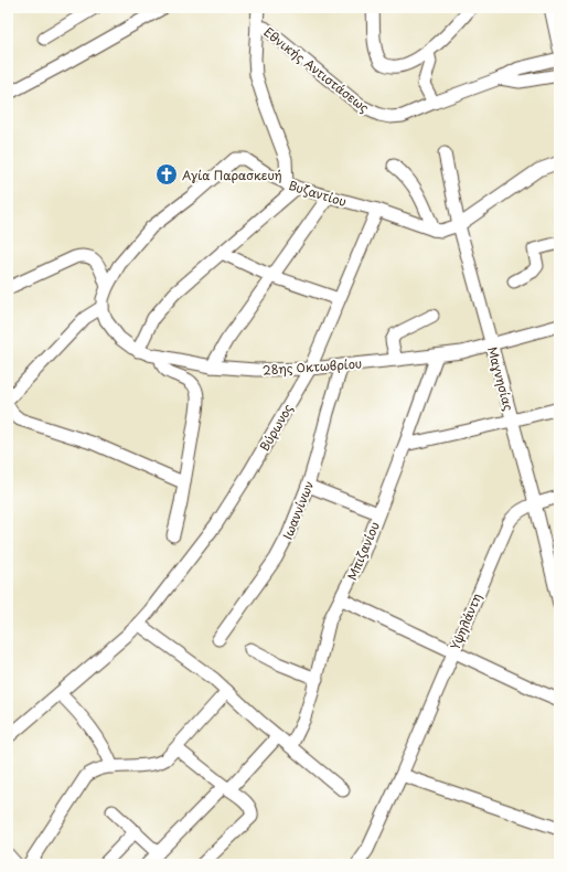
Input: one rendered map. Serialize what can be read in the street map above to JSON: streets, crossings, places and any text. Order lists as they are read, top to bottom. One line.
{"streets":{"street":["Εθνικής Αντιστάσεως","Βυζαντίου","28ης Οκτωβρίου","Μαγνησίας","Βύρωνος","Ιωαννίνων","Μπιζανίου","Υψηλάντη"]},"crossings":[["Βυζαντίου","Μαγνησίας"],["Βυζαντίου","Βύρωνος"],["28ης Οκτωβρίου","Μαγνησίας"],["28ης Οκτωβρίου","Βύρωνος"],["28ης Οκτωβρίου","Ιωαννίνων"],["28ης Οκτωβρίου","Μπιζανίου"],["Μαγνησίας","Υψηλάντη"]],"places":{"church":["Αγία Παρασκευή"]}}
